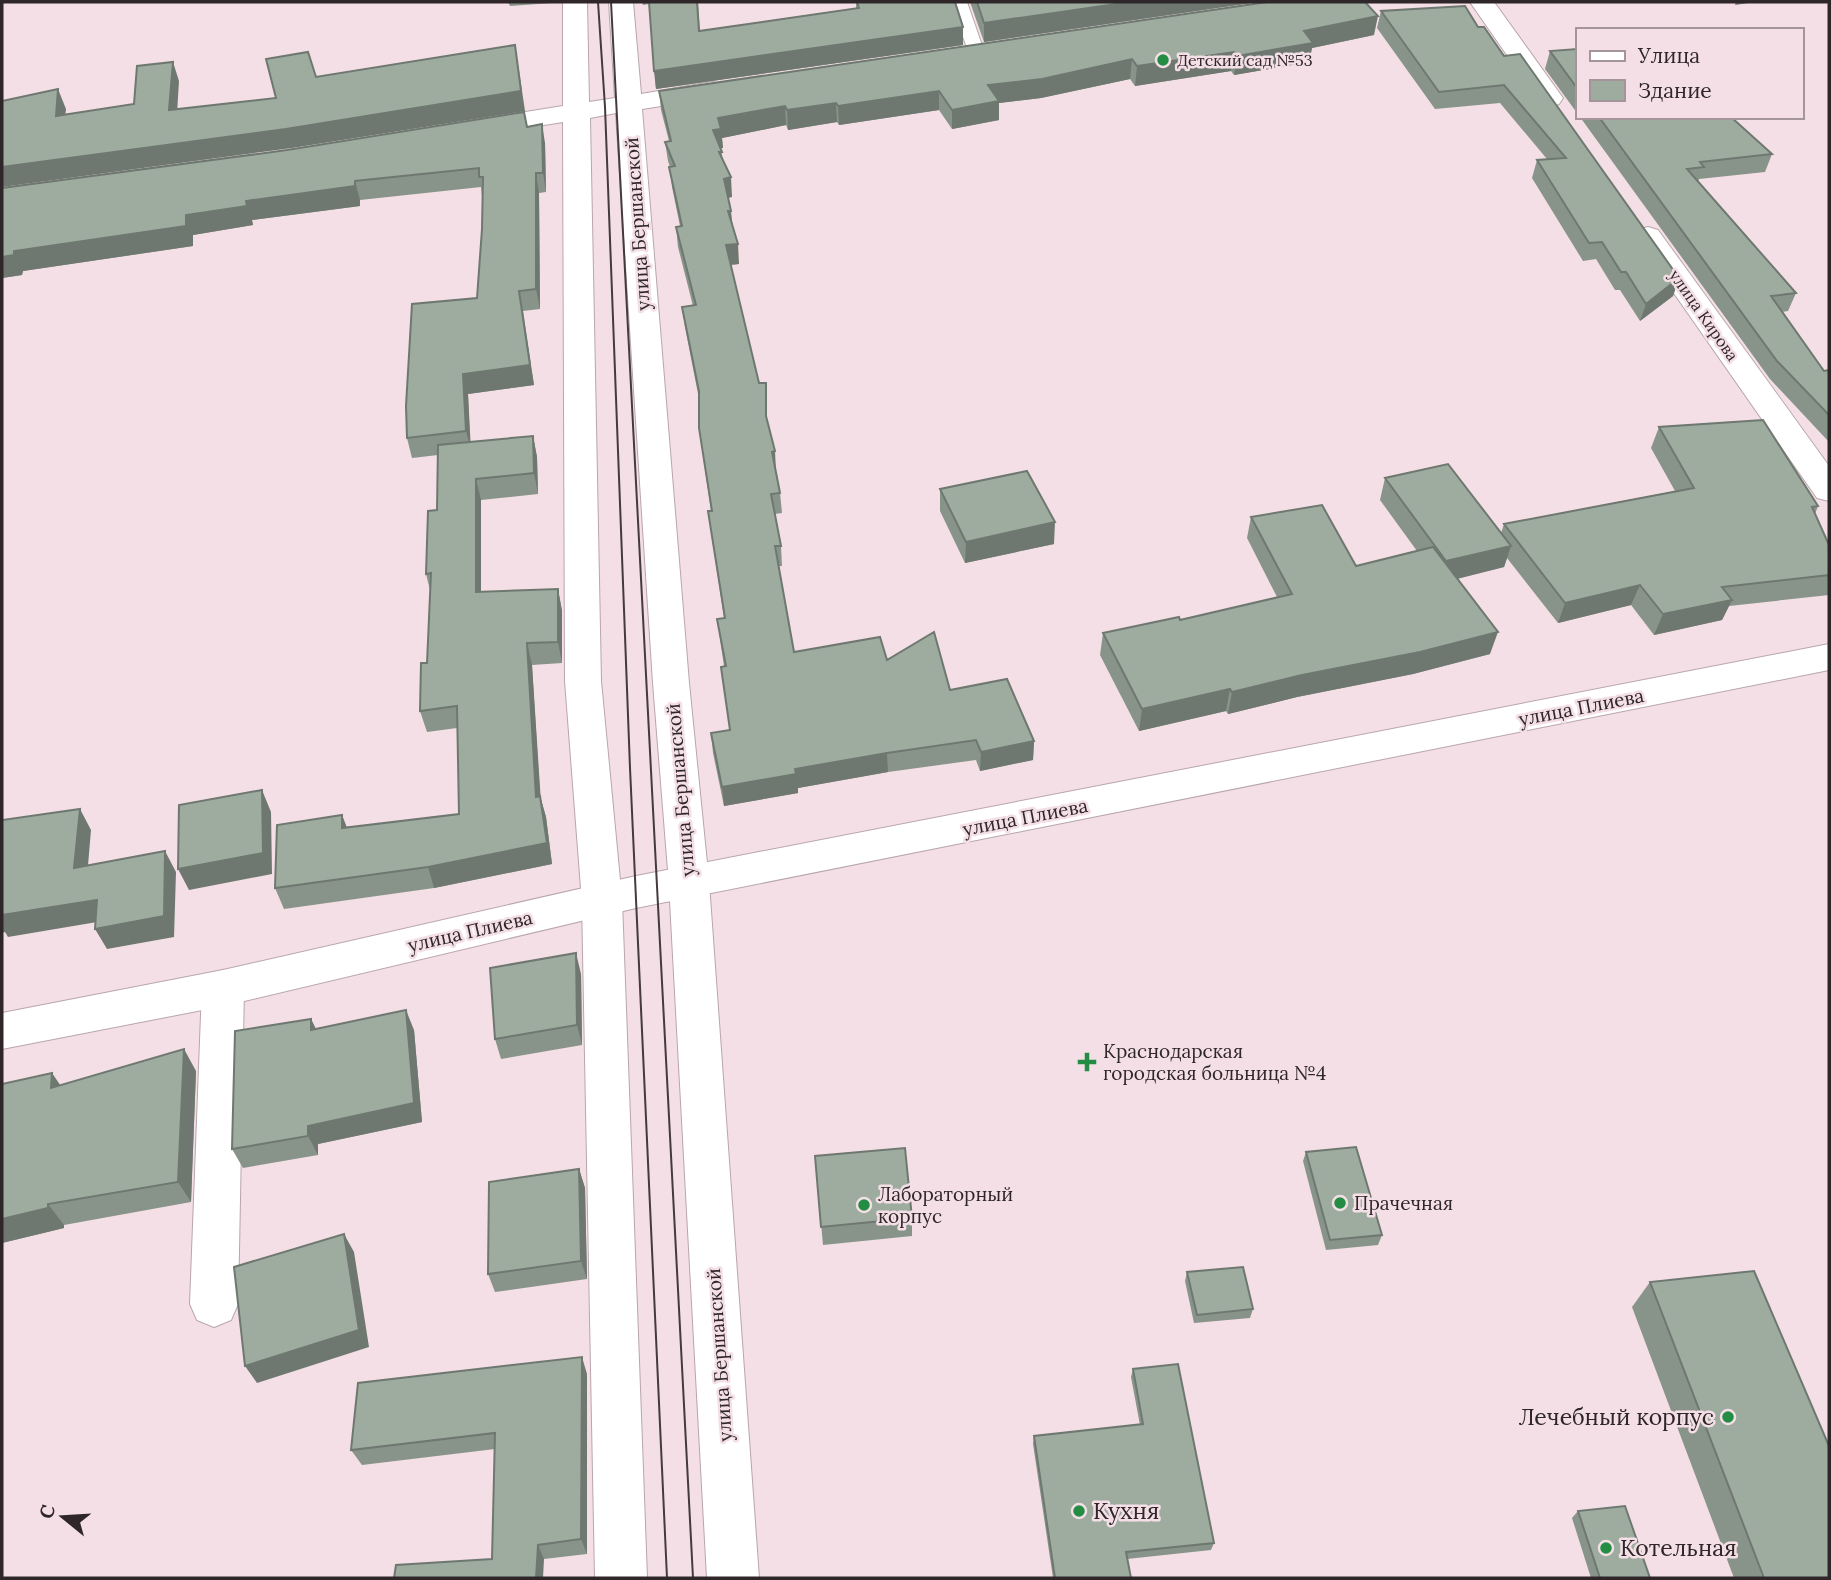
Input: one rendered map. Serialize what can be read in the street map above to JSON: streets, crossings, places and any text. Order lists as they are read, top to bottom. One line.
{"streets":{"street":["улица Бершанской","улица Кирова","улица Плиева"]},"crossings":[["улица Бершанской","улица Плиева"]],"places":{"other":["Детский сад №53","Прачечная","Лабораторный корпус","Лечебный корпус","Кухня","Котельная"],"health":["Краснодарская городская больница №4"]},"legend":["Улица","Здание"],"north":"left"}
